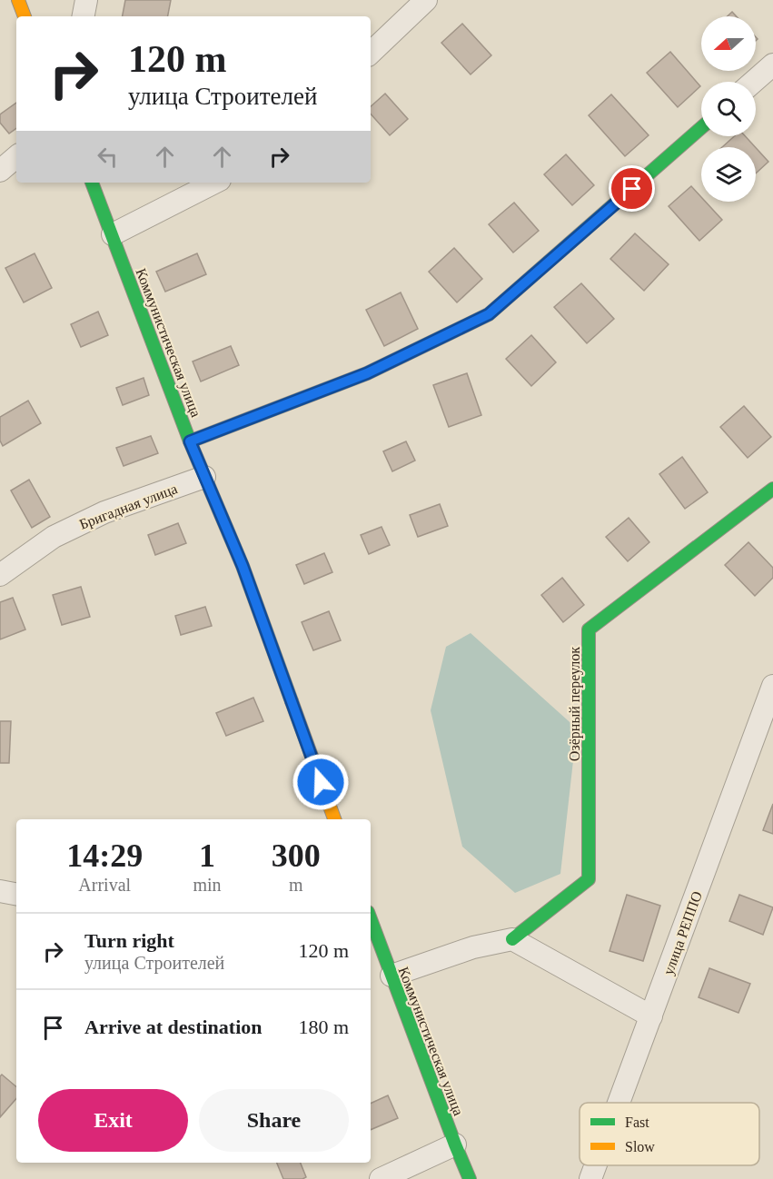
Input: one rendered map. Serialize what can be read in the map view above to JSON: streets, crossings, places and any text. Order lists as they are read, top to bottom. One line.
{"streets":{"street":["Коммунистическая улица","Бригадная улица","Озёрный переулок","улица РЕППО"]},"crossings":[["Коммунистическая улица","Бригадная улица"]],"legend":["Fast","Slow"],"north":"left","page":{"turn":["120 m","улица Строителей"],"eta":["14:29","Arrival","1","min","300","m"],"list":[{"name":"Turn right","note":"улица Строителей","value":"120 m"},{"name":"Arrive at destination","value":"180 m"}],"buttons":["Exit","Share"]}}
